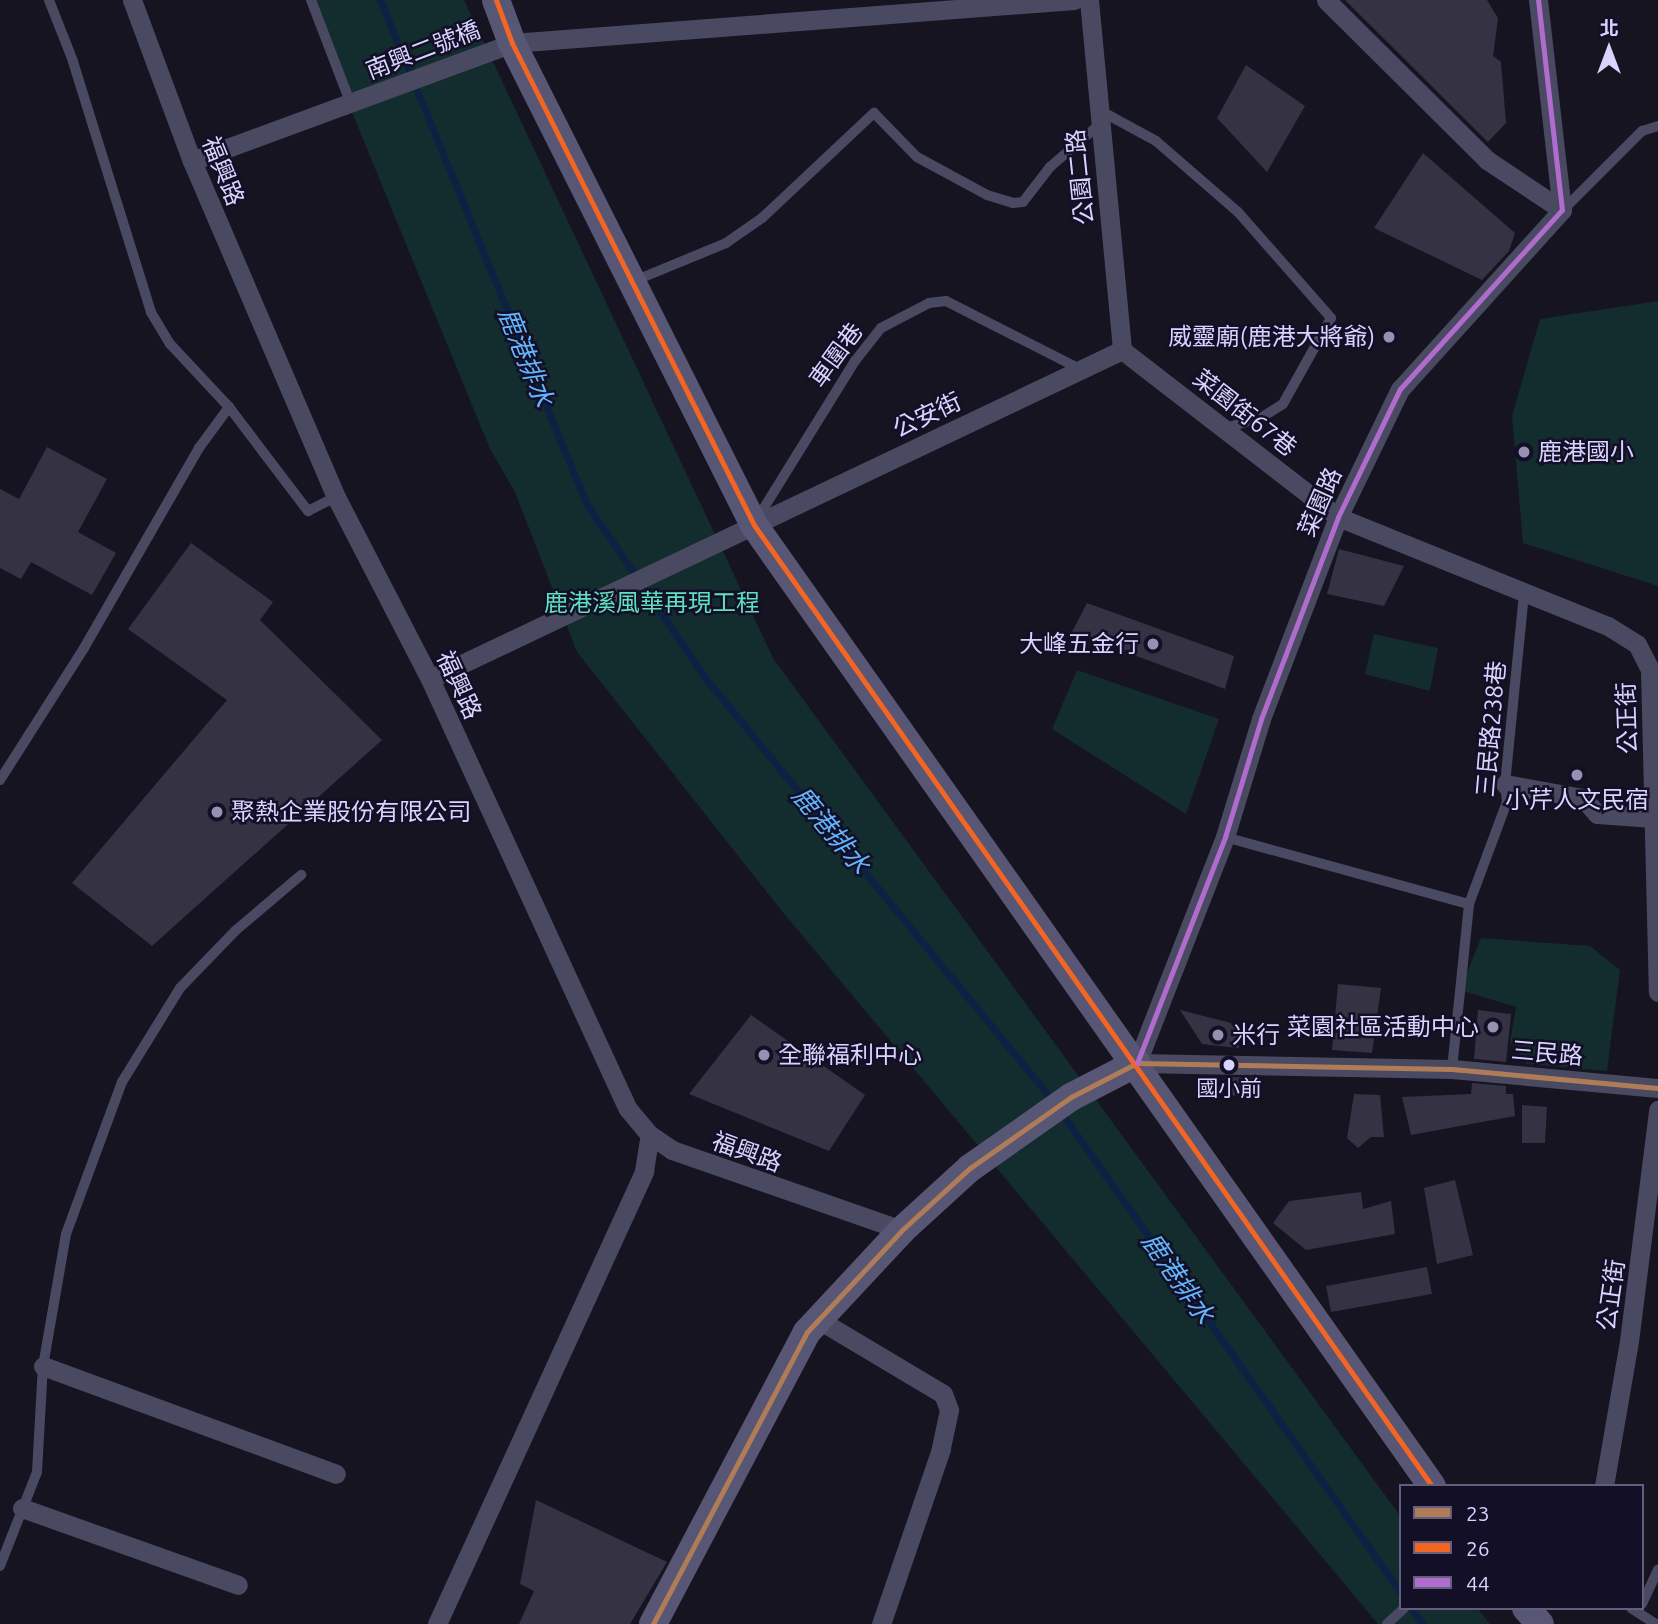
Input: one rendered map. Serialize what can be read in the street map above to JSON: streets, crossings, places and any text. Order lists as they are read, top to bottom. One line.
{"streets":{"street":["南興二號橋","福興路","公園二路","菜園街67巷","公安街","菜園路","公正街","三民路"],"lane":["車圍巷","三民路238巷"]},"crossings":[["南興二號橋","福興路"],["福興路","公安街"],["公園二路","菜園街67巷"],["公園二路","公安街"],["車圍巷","公安街"],["菜園街67巷","公安街"],["菜園街67巷","菜園路"],["菜園街67巷","公正街"],["菜園路","公正街"],["菜園路","三民路"],["公正街","三民路238巷"],["三民路238巷","三民路"]],"water":["鹿港排水"],"parks":["鹿港溪風華再現工程"],"places":["威靈廟(鹿港大將爺)","鹿港國小","大峰五金行","小芹人文民宿","聚熱企業股份有限公司","菜園社區活動中心","米行","全聯福利中心","國小前"],"lines":["transit line 26","transit line 44","transit line 23"],"legend":["23","26","44"],"north":"top"}
